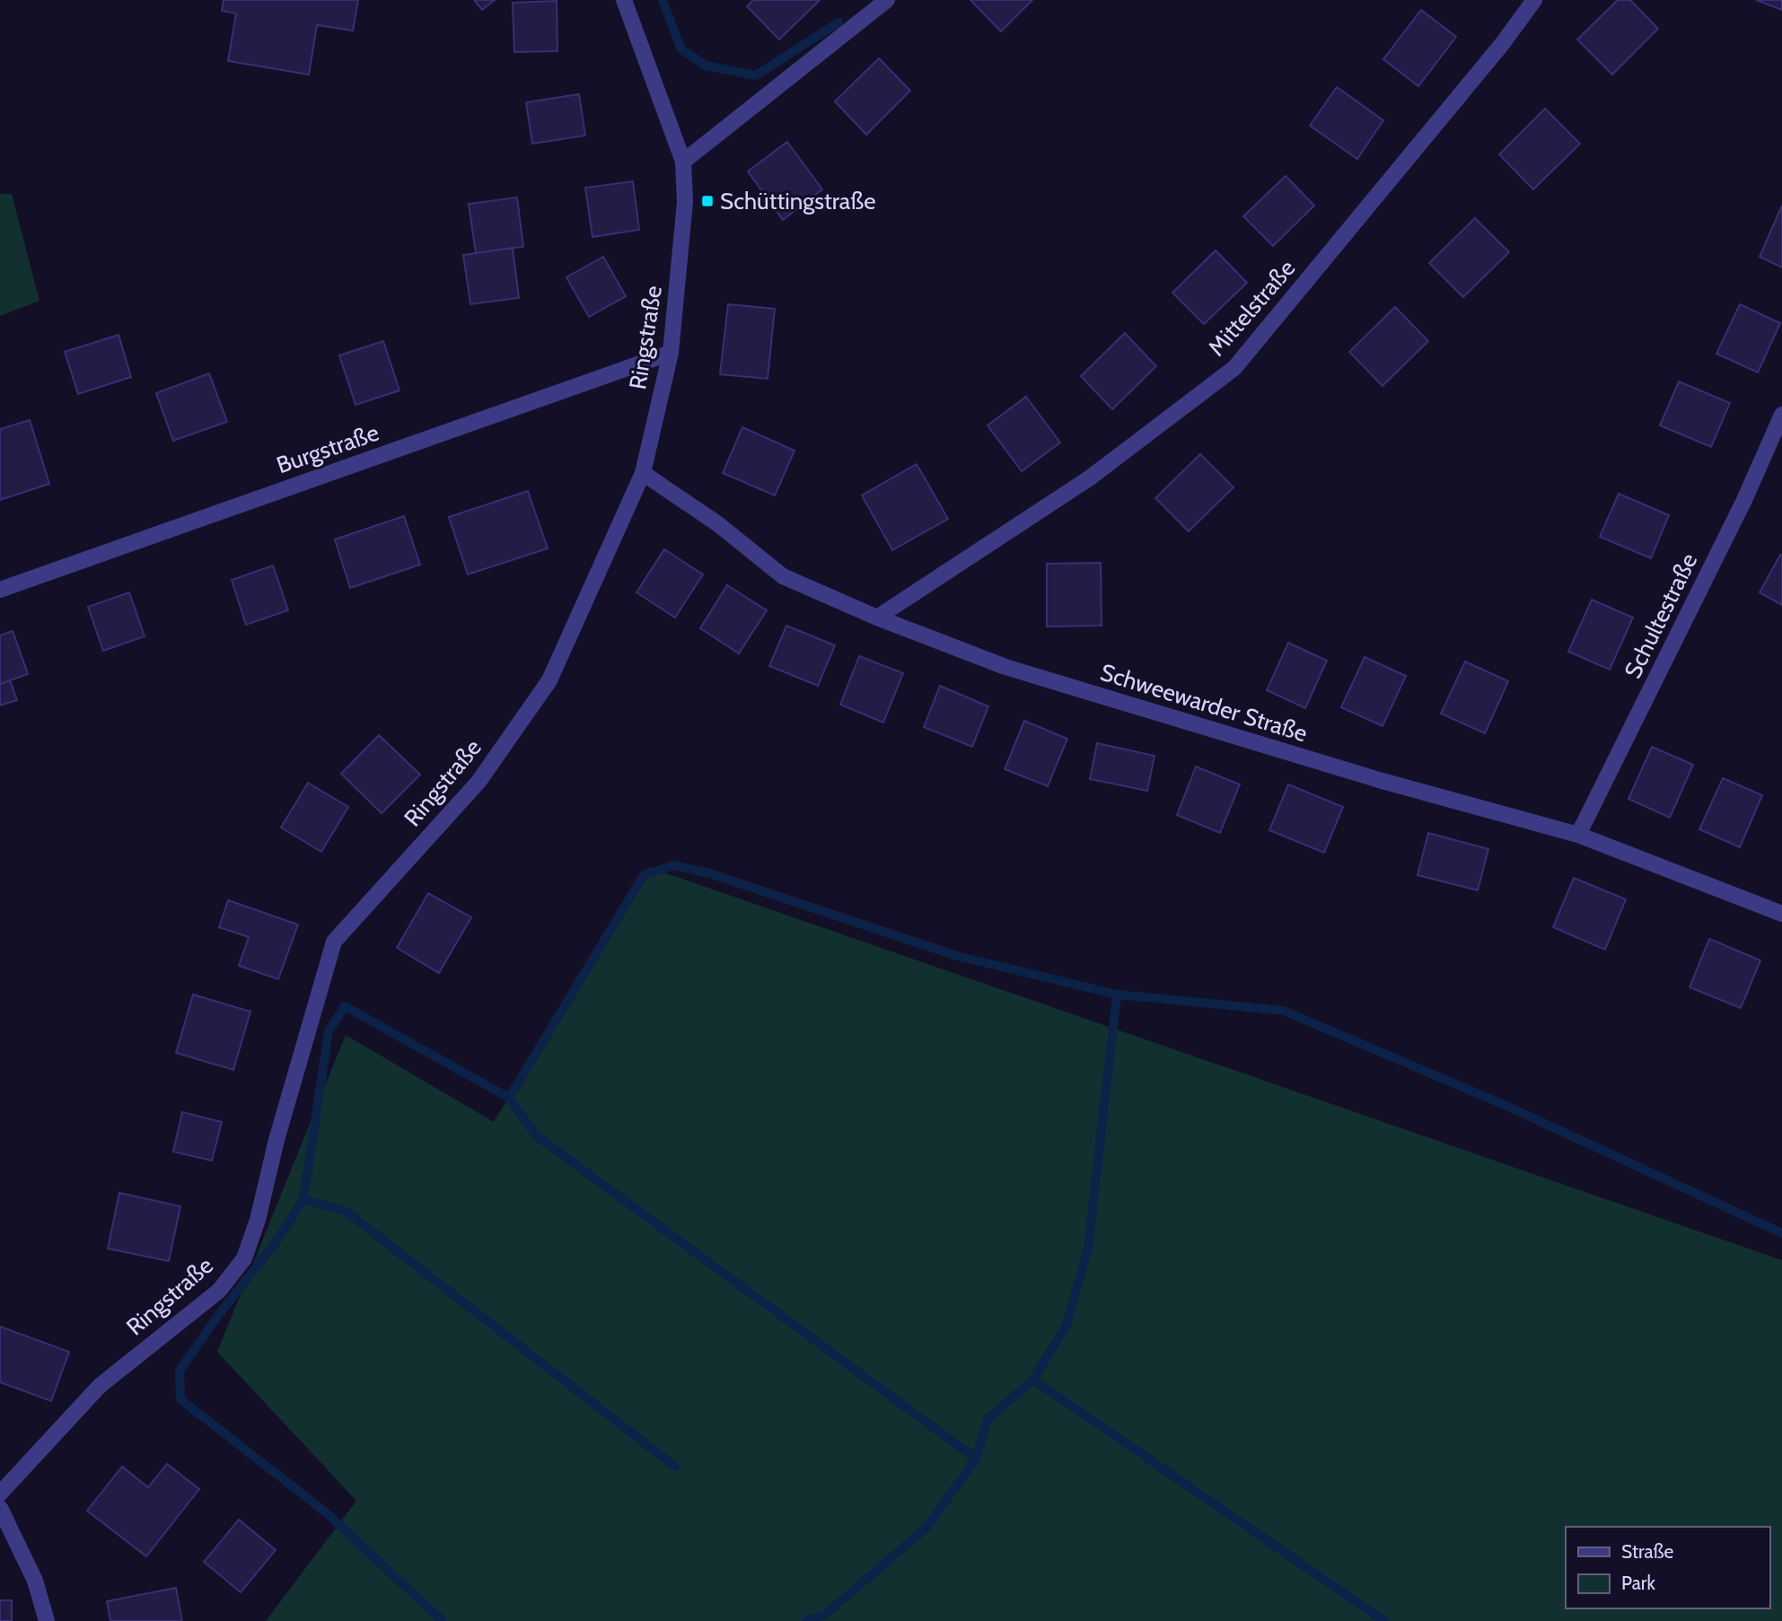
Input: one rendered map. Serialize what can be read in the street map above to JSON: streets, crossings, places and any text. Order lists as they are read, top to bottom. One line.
{"streets":{"street":["Mittelstraße","Ringstraße","Burgstraße","Schultestraße","Schweewarder Straße"]},"crossings":[["Mittelstraße","Schweewarder Straße"],["Ringstraße","Burgstraße"],["Ringstraße","Schweewarder Straße"],["Schultestraße","Schweewarder Straße"]],"places":{"transit":["Schüttingstraße"]},"legend":["Straße","Park"]}
